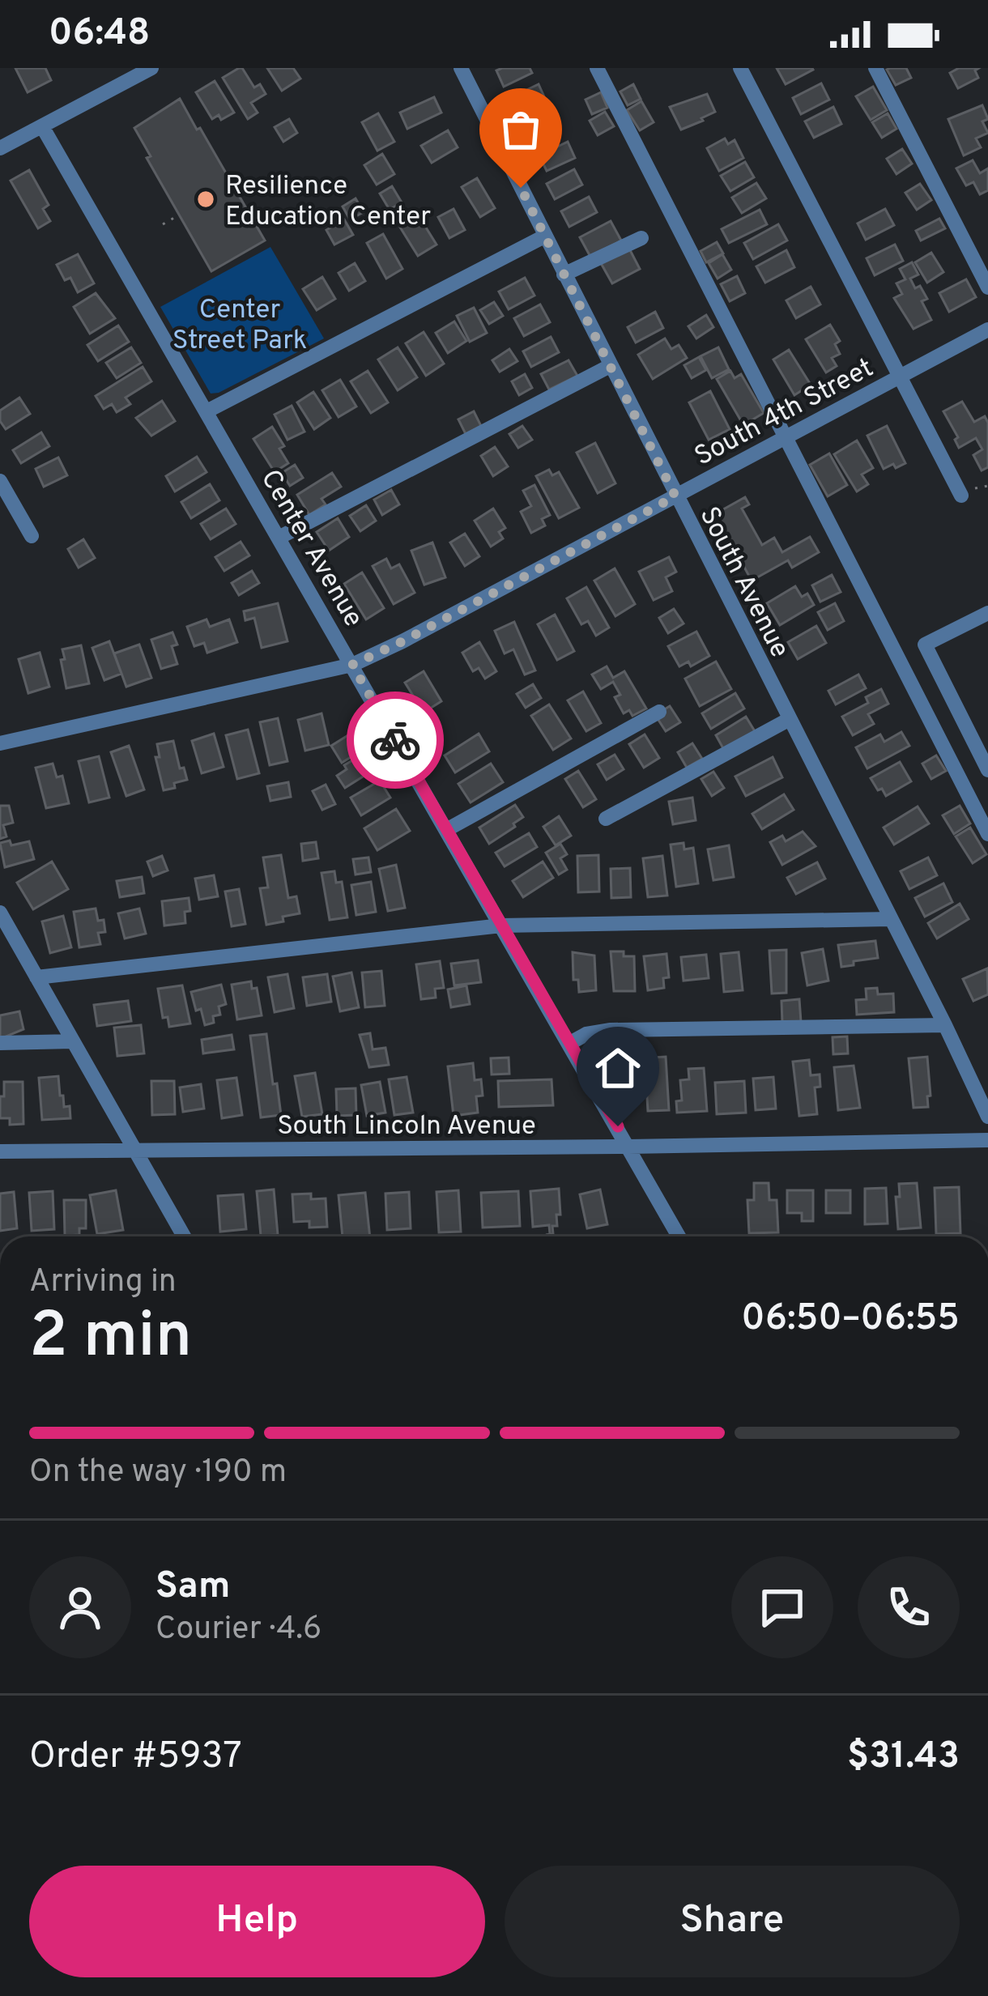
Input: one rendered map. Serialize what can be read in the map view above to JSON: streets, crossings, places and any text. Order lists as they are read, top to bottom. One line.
{"streets":{"street":["South 4th Street","Center Avenue","South Avenue","South Lincoln Avenue"]},"crossings":[["South 4th Street","Center Avenue"],["South 4th Street","South Avenue"],["Center Avenue","South Lincoln Avenue"]],"parks":["Center Street Park"],"places":["Resilience Education Center"],"page":{"status":"06:48","heading":["2 min","Arriving in","06:50–06:55"],"panel":["Sam","Courier · 4.6","Order #5937","$31.43"],"bar":"On the way · 190 m","buttons":["Help","Share"]}}
